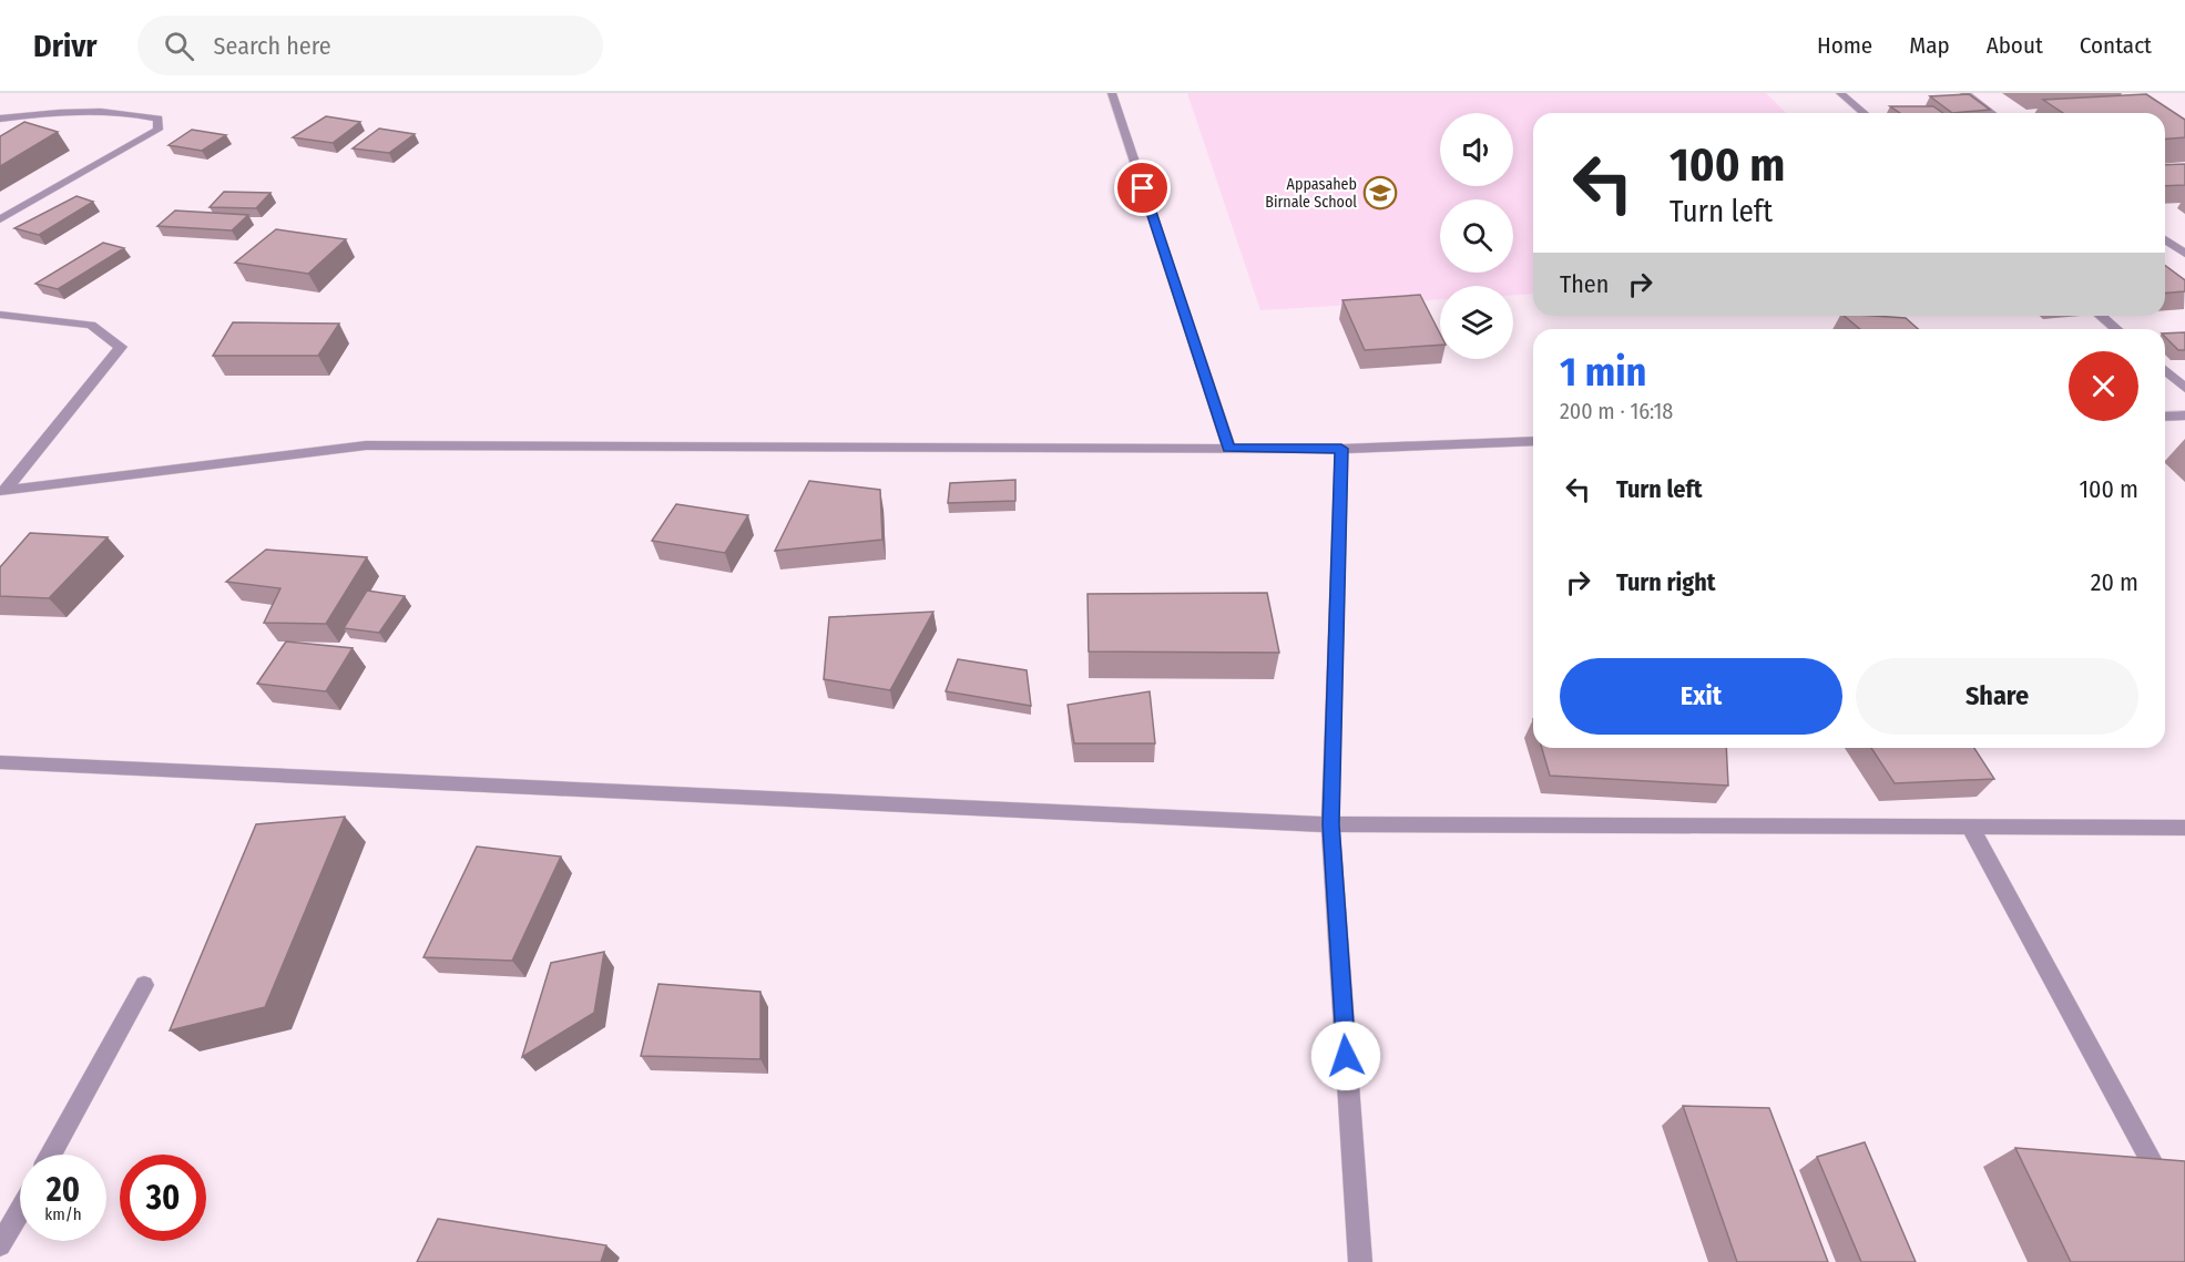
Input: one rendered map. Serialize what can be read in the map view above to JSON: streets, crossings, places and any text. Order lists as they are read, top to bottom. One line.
{"places":{"school or university":["Appasaheb Birnale School"]},"page":{"header":"Drivr","search":"Search here","nav":["Home","Map","About","Contact"],"turn":["100 m","Turn left"],"then":"Then","heading":["1 min","200 m · 16:18"],"list":[{"name":"Turn left","value":"100 m"},{"name":"Turn right","value":"20 m"}],"buttons":["Exit","Share"],"speed":"20 km/h","limit":"30"}}
